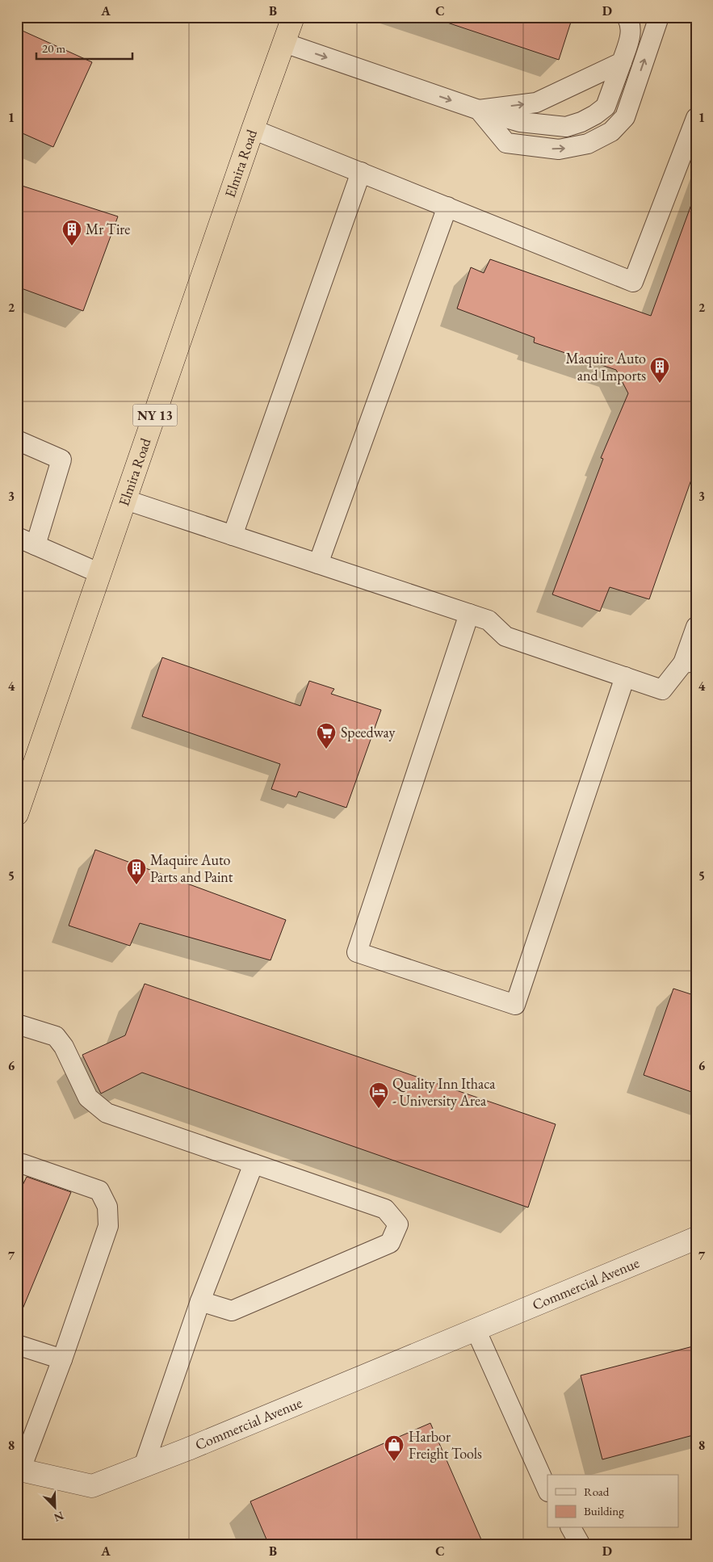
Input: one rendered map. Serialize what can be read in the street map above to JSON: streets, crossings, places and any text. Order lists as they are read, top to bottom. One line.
{"streets":{"highway":["Elmira Road","NY 13"],"street":["Commercial Avenue"]},"places":{"building":["Mr Tire","Maquire Auto and Imports","Maquire Auto Parts and Paint"],"supermarket":["Speedway"],"hotel":["Quality Inn Ithaca - University Area"],"shop":["Harbor Freight Tools"]},"legend":["Road","Building"],"scale_bar":"20 m","north":"bottom right","grid":{"columns":["A","B","C","D"],"rows":["1","2","3","4","5","6","7","8"]}}
